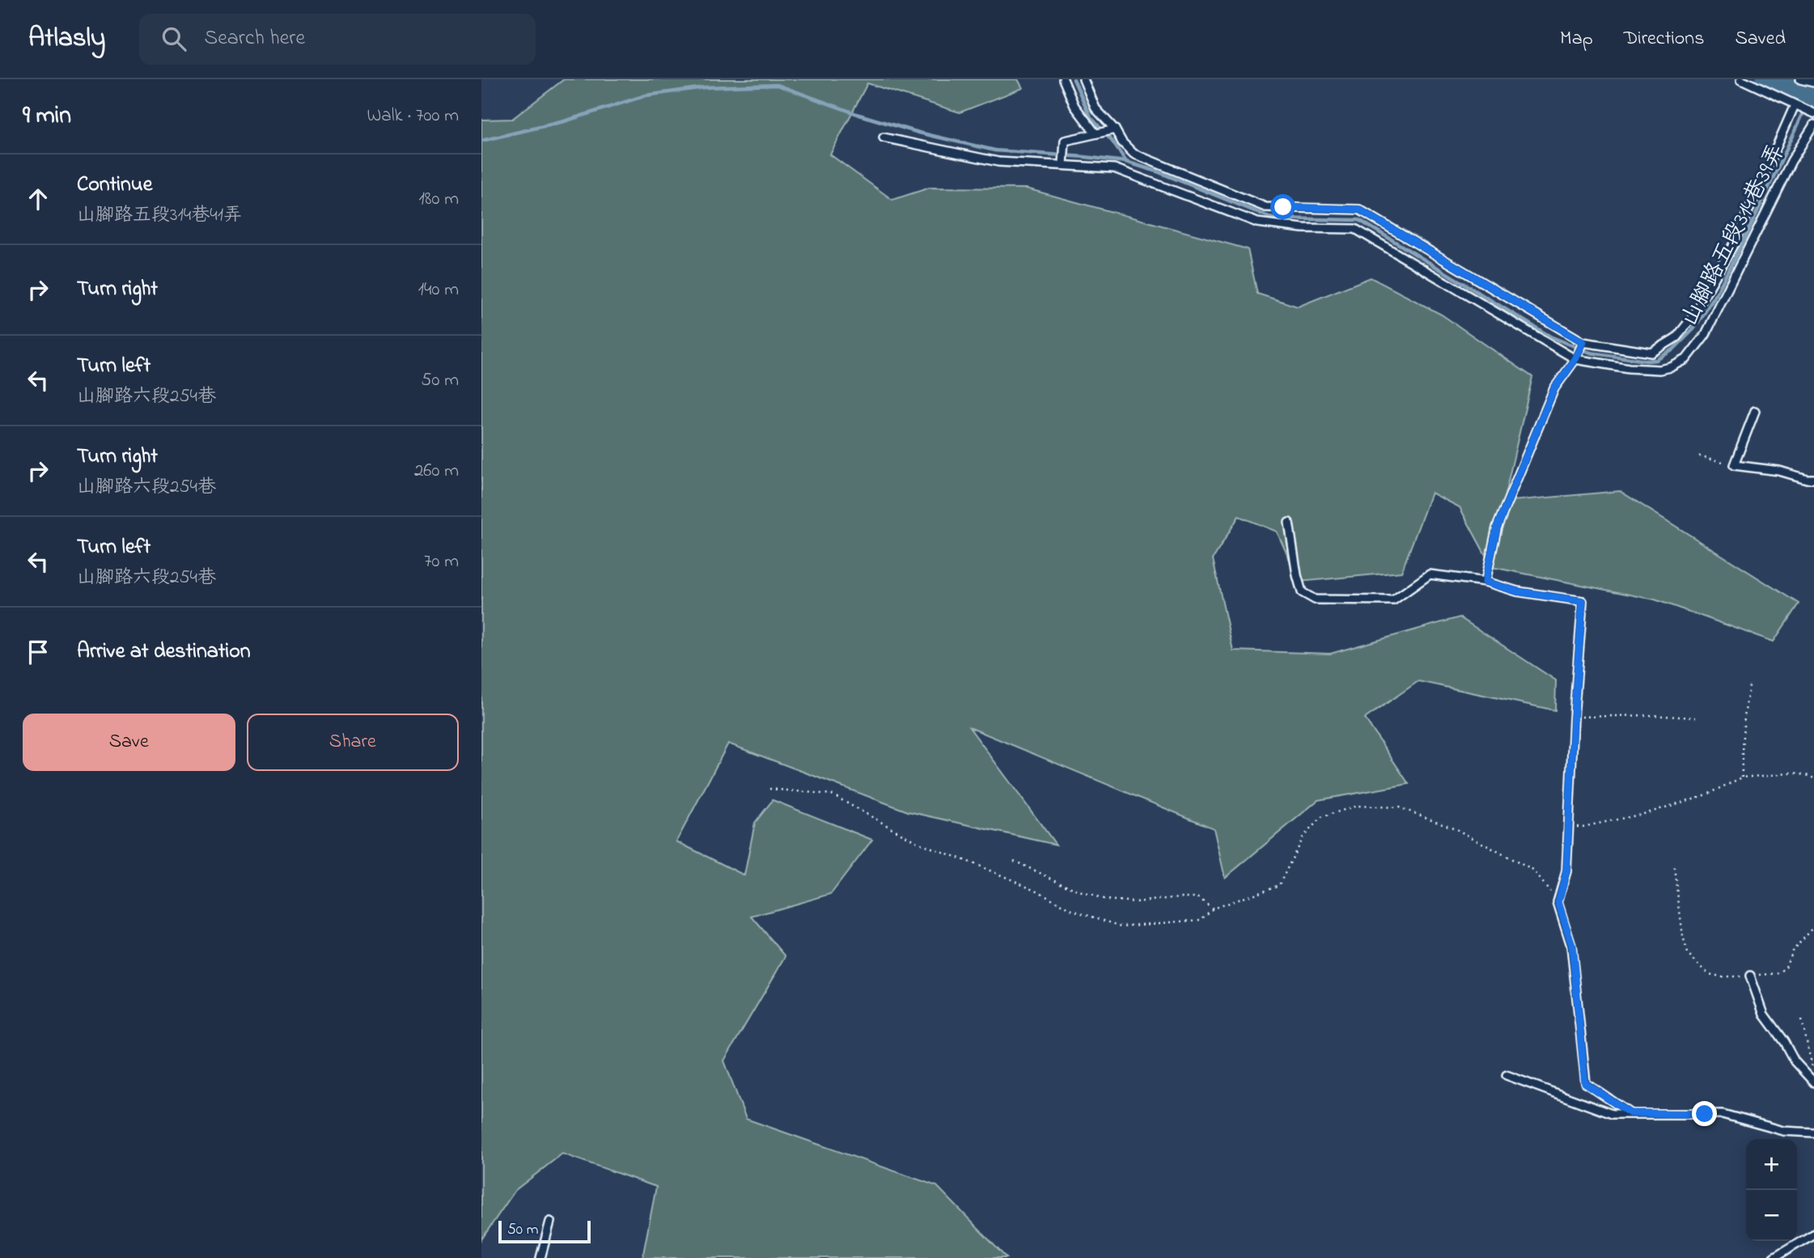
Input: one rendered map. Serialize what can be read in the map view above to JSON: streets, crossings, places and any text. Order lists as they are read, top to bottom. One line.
{"streets":{"lane":["山腳路五段314巷39弄"]},"scale_bar":"50 m","page":{"header":"Atlasly","search":"Search here","nav":["Map","Directions","Saved"],"heading":["9 min","Walk · 700 m"],"list":[["Continue","山腳路五段314巷41弄","180 m"],["Turn right","140 m"],["Turn left","山腳路六段254巷","50 m"],["Turn right","山腳路六段254巷","260 m"],["Turn left","山腳路六段254巷","70 m"],"Arrive at destination"],"buttons":["Save","Share"],"map_buttons":["+","−"],"scale":"50 m"}}
